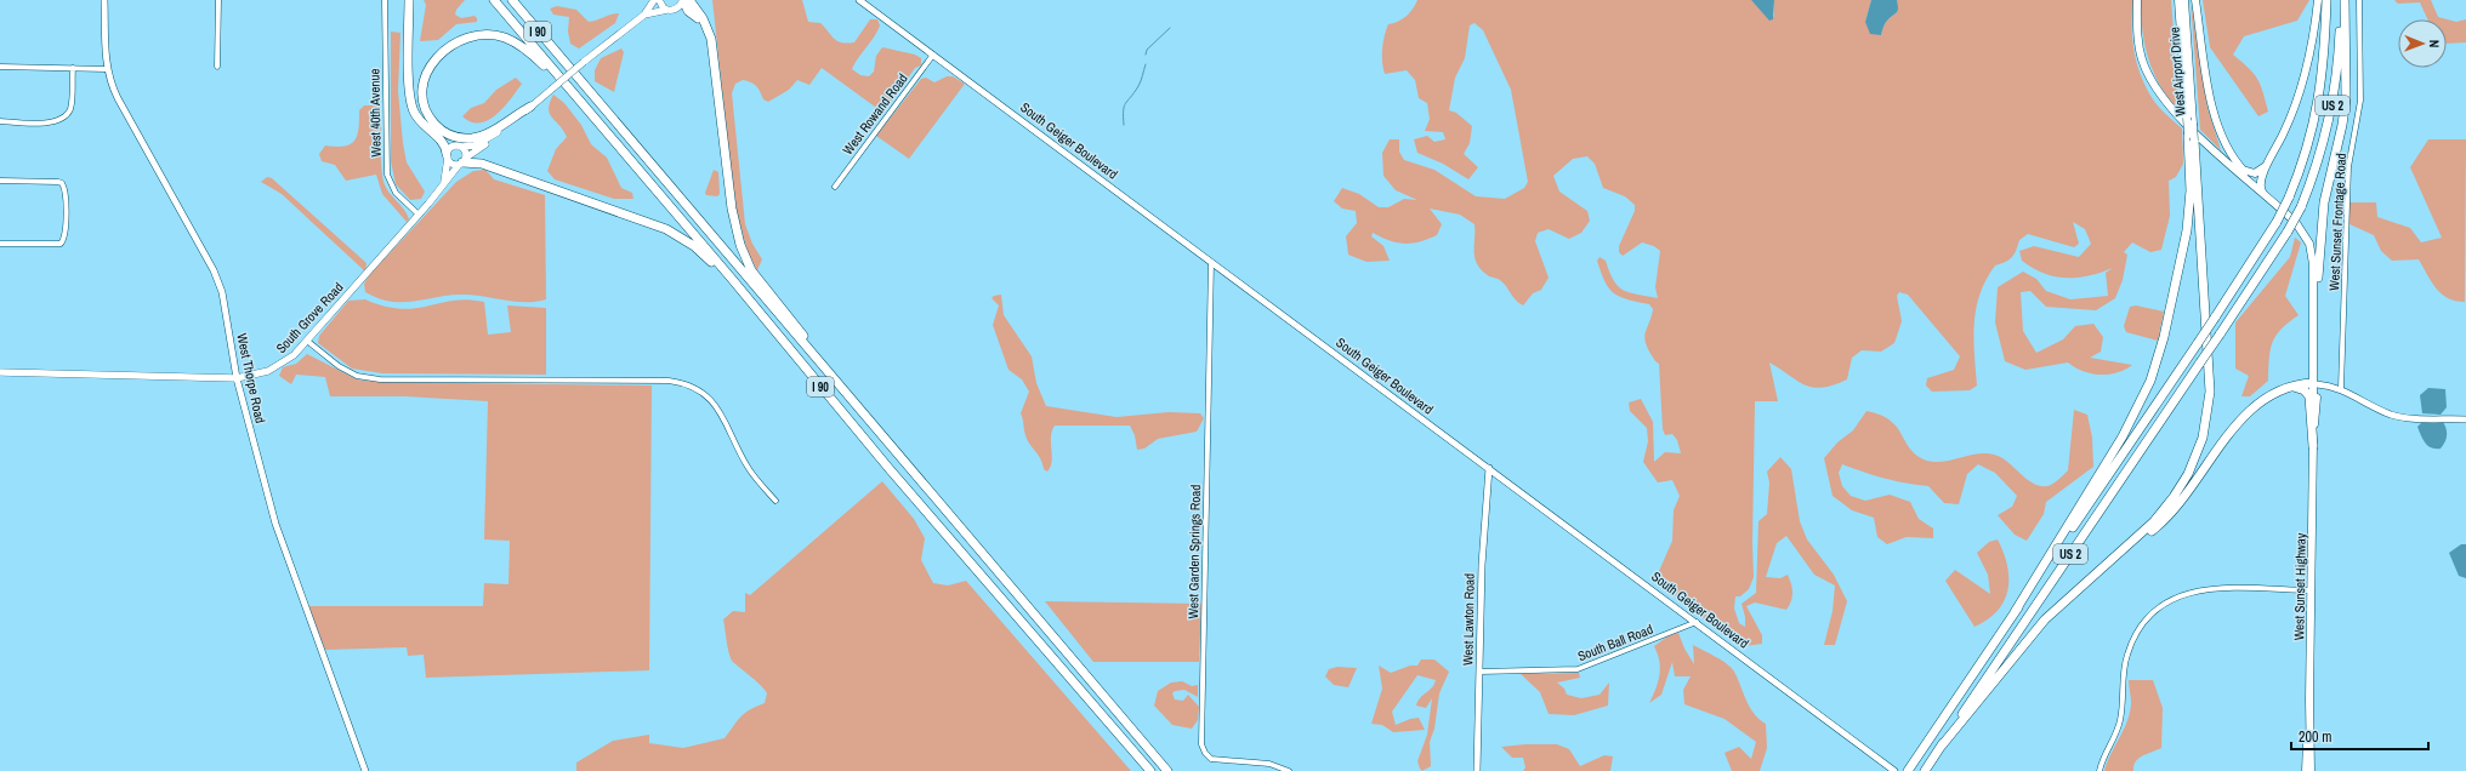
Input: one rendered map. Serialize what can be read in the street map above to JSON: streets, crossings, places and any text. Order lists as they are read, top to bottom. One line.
{"streets":{"highway":["I 90","US 2"],"main road":["West Airport Drive","South Grove Road","West Sunset Highway"],"street":["West 40th Avenue","West Rowand Road","South Geiger Boulevard","West Sunset Frontage Road","West Thorpe Road","West Garden Springs Road","West Lawton Road","South Ball Road"]},"crossings":[["West 40th Avenue","South Grove Road"],["West Rowand Road","South Geiger Boulevard"],["South Geiger Boulevard","West Garden Springs Road"],["South Geiger Boulevard","West Lawton Road"],["South Geiger Boulevard","South Ball Road"],["South Grove Road","West Thorpe Road"],["West Lawton Road","South Ball Road"]],"scale_bar":"200 m","north":"right"}
